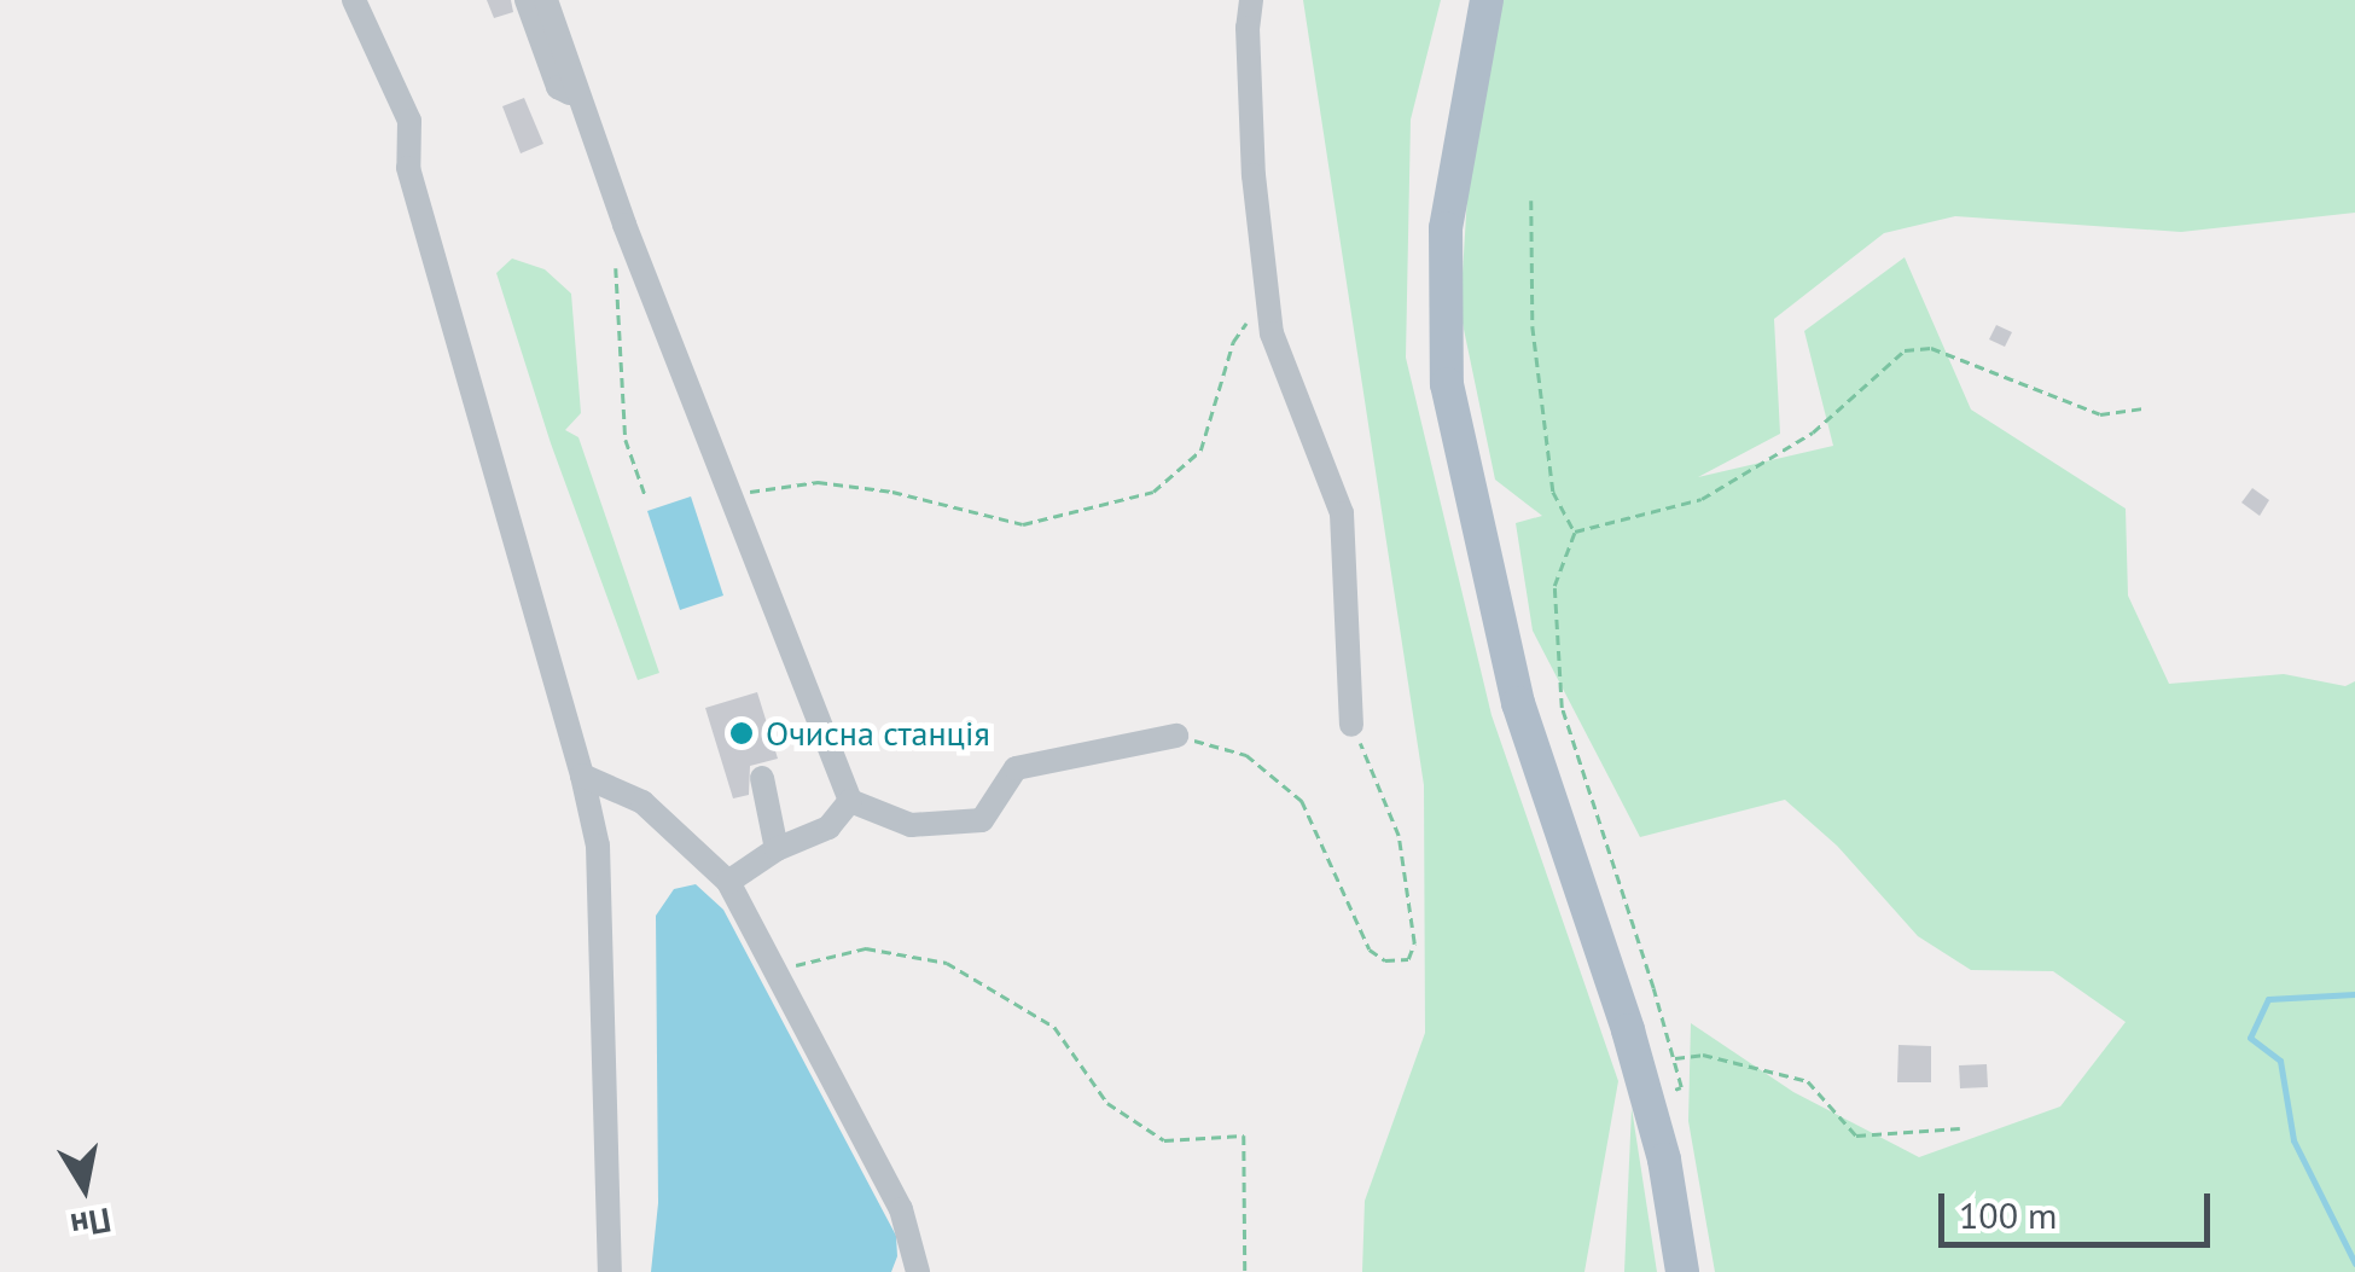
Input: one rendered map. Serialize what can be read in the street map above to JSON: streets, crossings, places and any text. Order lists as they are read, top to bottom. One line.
{"places":["Очисна станція"],"scale_bar":"100 m","north":"bottom"}
